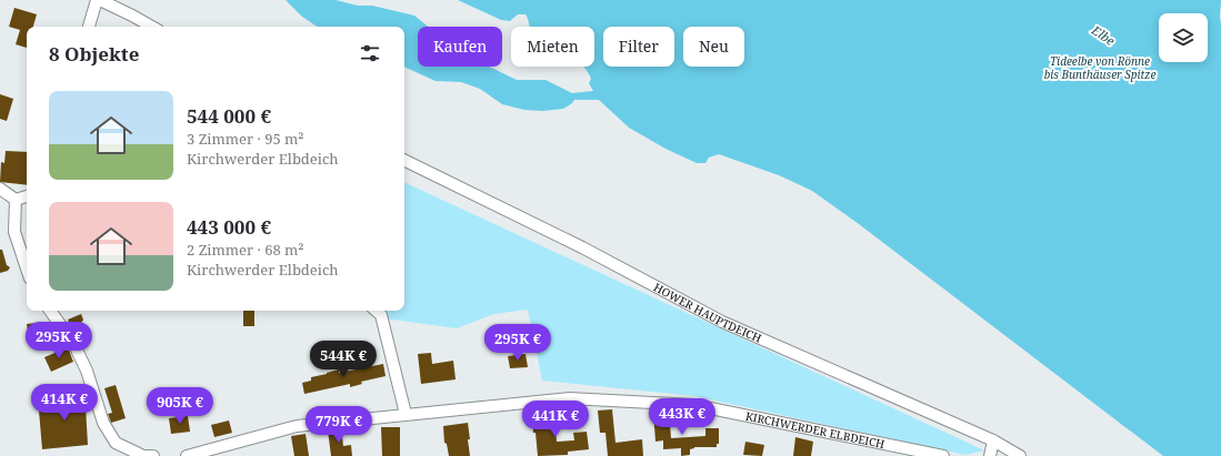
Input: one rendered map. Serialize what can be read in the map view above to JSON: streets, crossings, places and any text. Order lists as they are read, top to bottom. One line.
{"streets":{"street":["HOWER HAUPTDEICH","KIRCHWERDER ELBDEICH"]},"water":["Elbe"],"parks":["Tideelbe von Rönne bis Bunthäuser Spitze"],"page":{"chip":["Kaufen","Mieten","Filter","Neu"],"heading":"8 Objekte","list":[{"name":"544 000 €","note":"3 Zimmer · 95 m² · Kirchwerder Elbdeich"},{"name":"443 000 €","note":"2 Zimmer · 68 m² · Kirchwerder Elbdeich"}],"price":["295K €","295K €","544K €","414K €","905K €","443K €","441K €","779K €"]}}
